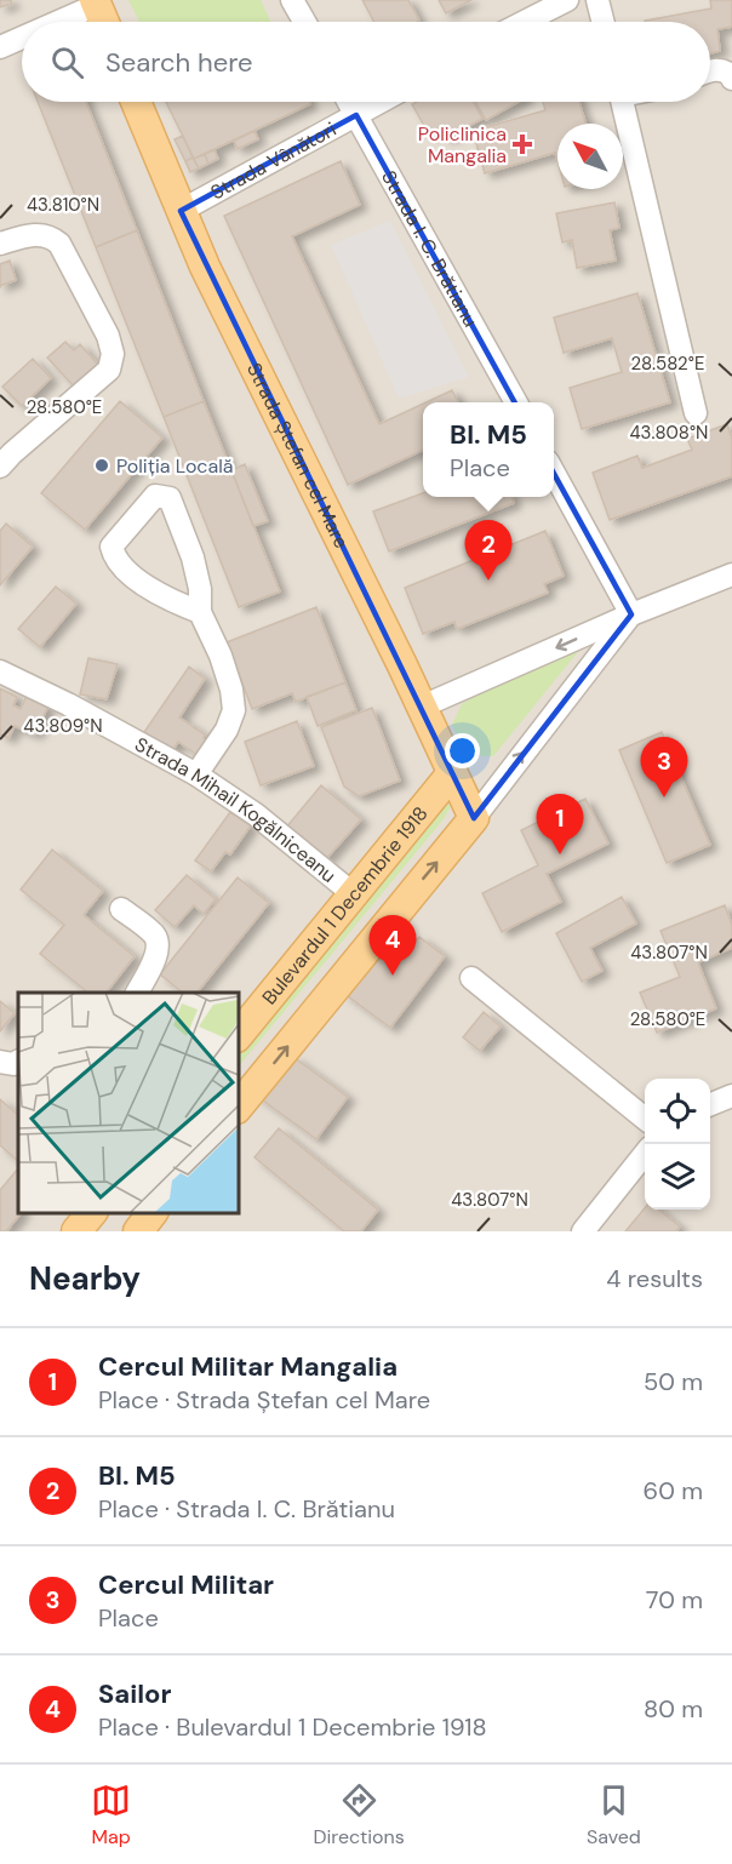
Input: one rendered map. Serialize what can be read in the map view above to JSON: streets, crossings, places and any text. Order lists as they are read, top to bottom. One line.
{"streets":{"main road":["Strada Ștefan cel Mare","Bulevardul 1 Decembrie 1918"],"street":["Strada Vânători","Strada I. C. Brătianu","Strada Mihail Kogălniceanu"]},"crossings":[["Strada Vânători","Strada I. C. Brătianu"],["Strada Vânători","Strada Ștefan cel Mare"],["Strada Ștefan cel Mare","Bulevardul 1 Decembrie 1918"],["Strada Mihail Kogălniceanu","Bulevardul 1 Decembrie 1918"]],"places":{"health":["Policlinica Mangalia"],"other":["Poliția Locală"]},"north":"top left","page":{"search":"Search here","popup":["Bl. M5","Place"],"pins":["2","3","1","4"],"heading":["Nearby","4 results"],"list":[{"mark":"1","name":"Cercul Militar Mangalia","note":"Place · Strada Ștefan cel Mare","value":"50 m"},{"mark":"2","name":"Bl. M5","note":"Place · Strada I. C. Brătianu","value":"60 m"},{"mark":"3","name":"Cercul Militar","note":"Place","value":"70 m"},{"mark":"4","name":"Sailor","note":"Place · Bulevardul 1 Decembrie 1918","value":"80 m"}],"nav":["Map","Directions","Saved"]},"coordinates":["43.810°N","28.582°E","28.580°E","43.808°N","43.809°N","43.807°N"]}
